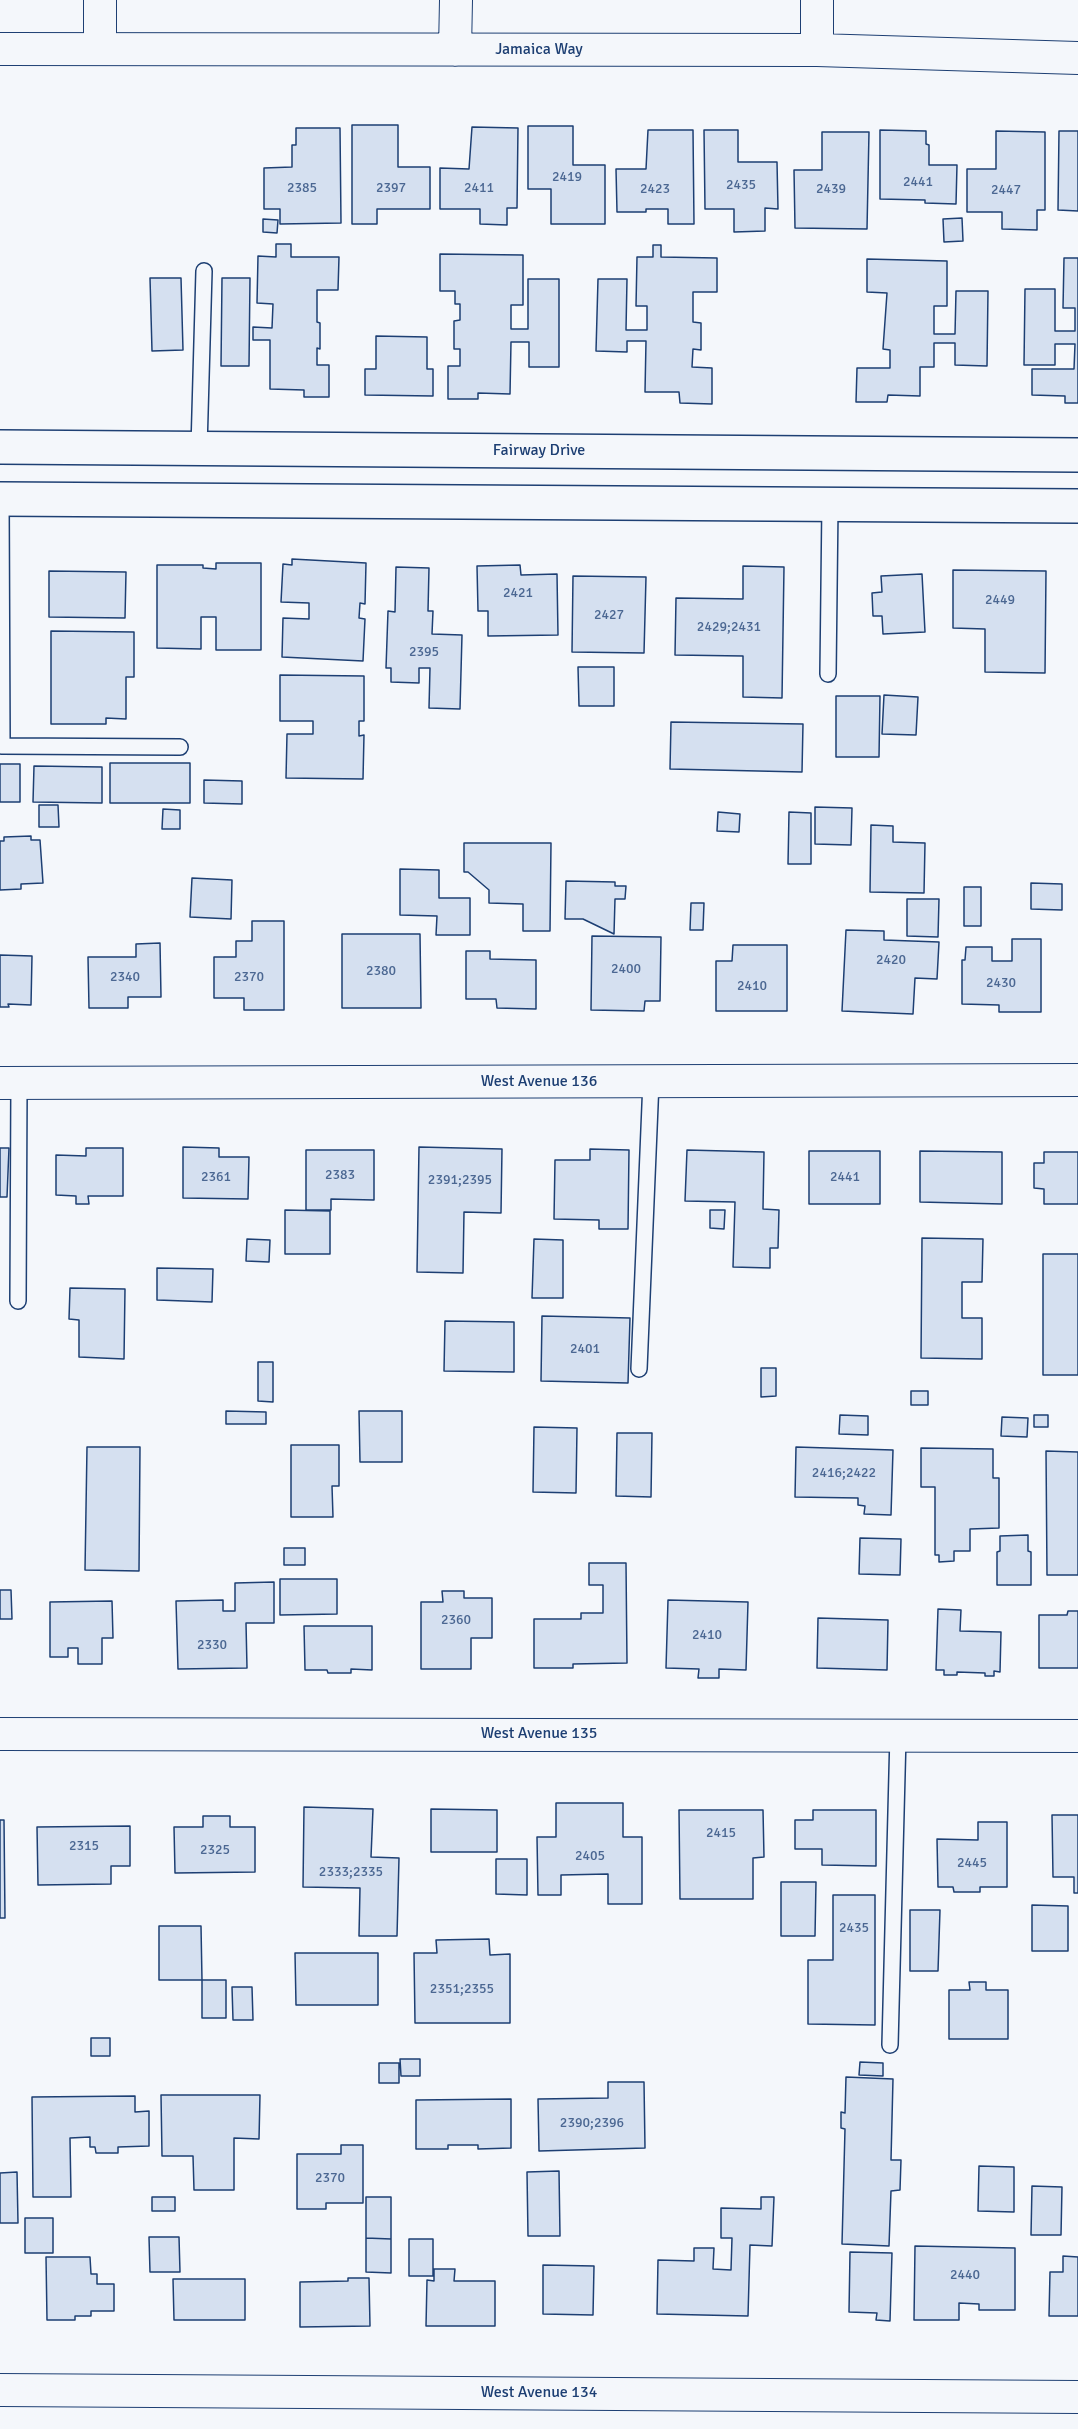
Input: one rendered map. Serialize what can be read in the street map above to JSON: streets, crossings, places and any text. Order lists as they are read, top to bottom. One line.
{"streets":{"street":["Jamaica Way","Fairway Drive","West Avenue 136","West Avenue 135","West Avenue 134"]},"house_numbers":["2419","2441","2435","2385","2397","2411","2423","2439","2447","2421","2449","2427","2429;2431","2395","2420","2400","2380","2340","2370","2430","2410","2383","2361","2441","2391;2395","2401","2416;2422","2360","2410","2330","2415","2315","2325","2405","2445","2333;2335","2435","2351;2355","2390;2396","2370","2440"]}
